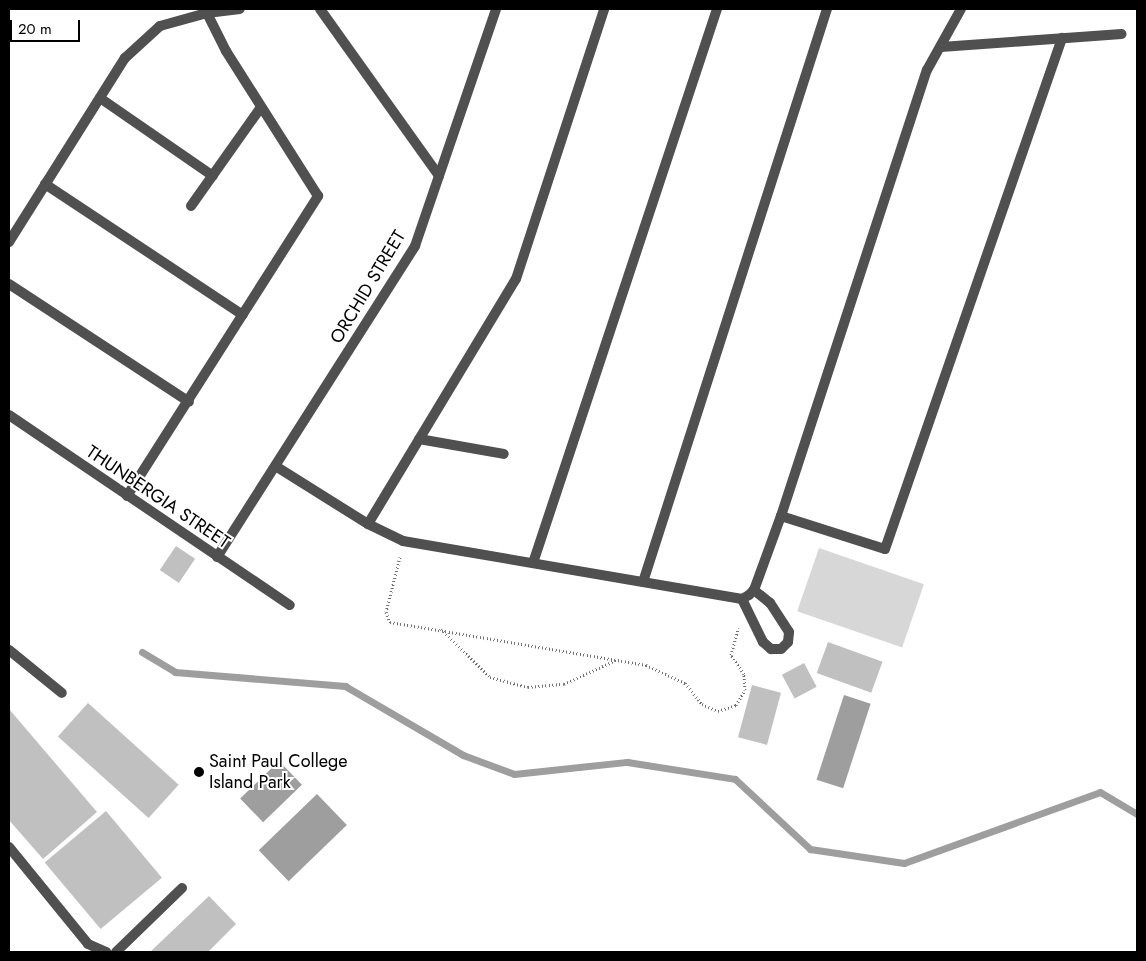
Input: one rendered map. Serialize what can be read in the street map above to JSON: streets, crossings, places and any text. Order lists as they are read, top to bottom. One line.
{"streets":{"street":["ORCHID STREET","THUNBERGIA STREET"]},"crossings":[["ORCHID STREET","THUNBERGIA STREET"]],"places":["Saint Paul College Island Park"],"scale_bar":"20 m"}
